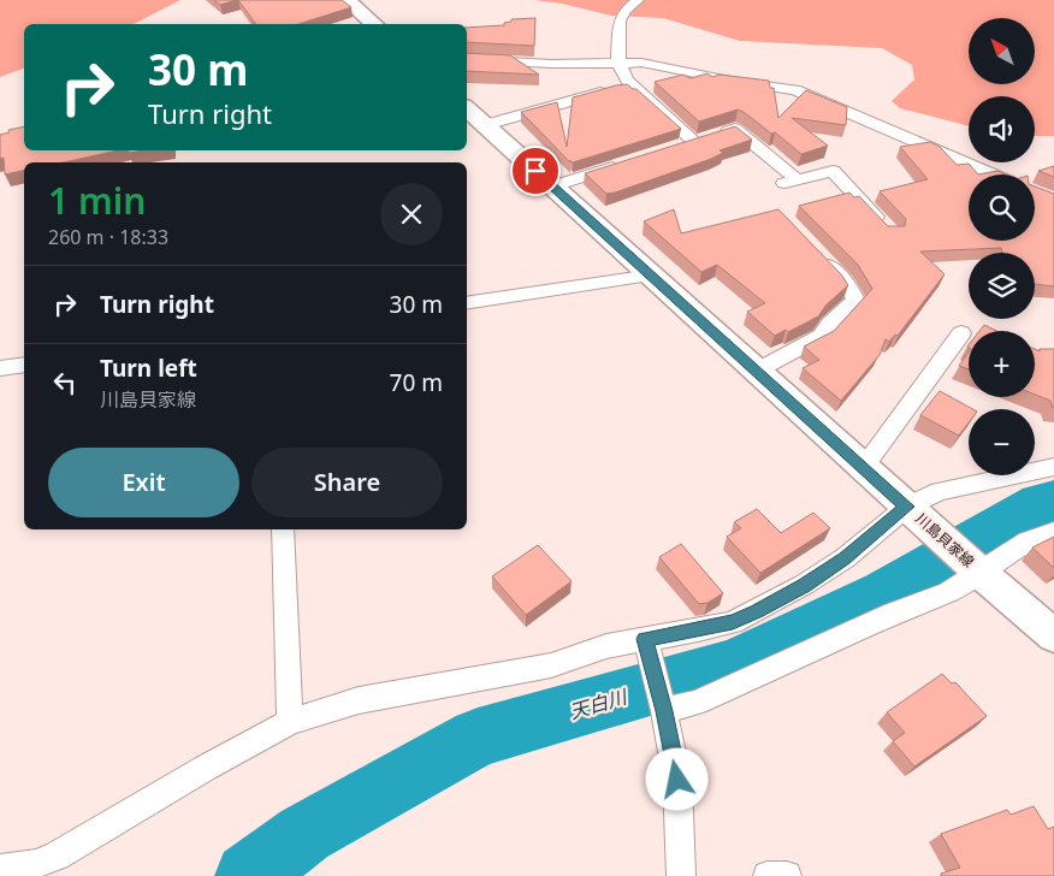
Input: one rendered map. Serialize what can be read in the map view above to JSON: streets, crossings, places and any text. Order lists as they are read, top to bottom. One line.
{"streets":{"main road":["川島貝家線"]},"water":["天白川"],"north":"top left","page":{"map_buttons":["+","−"],"turn":["30 m","Turn right"],"heading":["1 min","260 m · 18:33"],"list":[{"name":"Turn right","value":"30 m"},{"name":"Turn left","note":"川島貝家線","value":"70 m"}],"buttons":["Exit","Share"]}}
